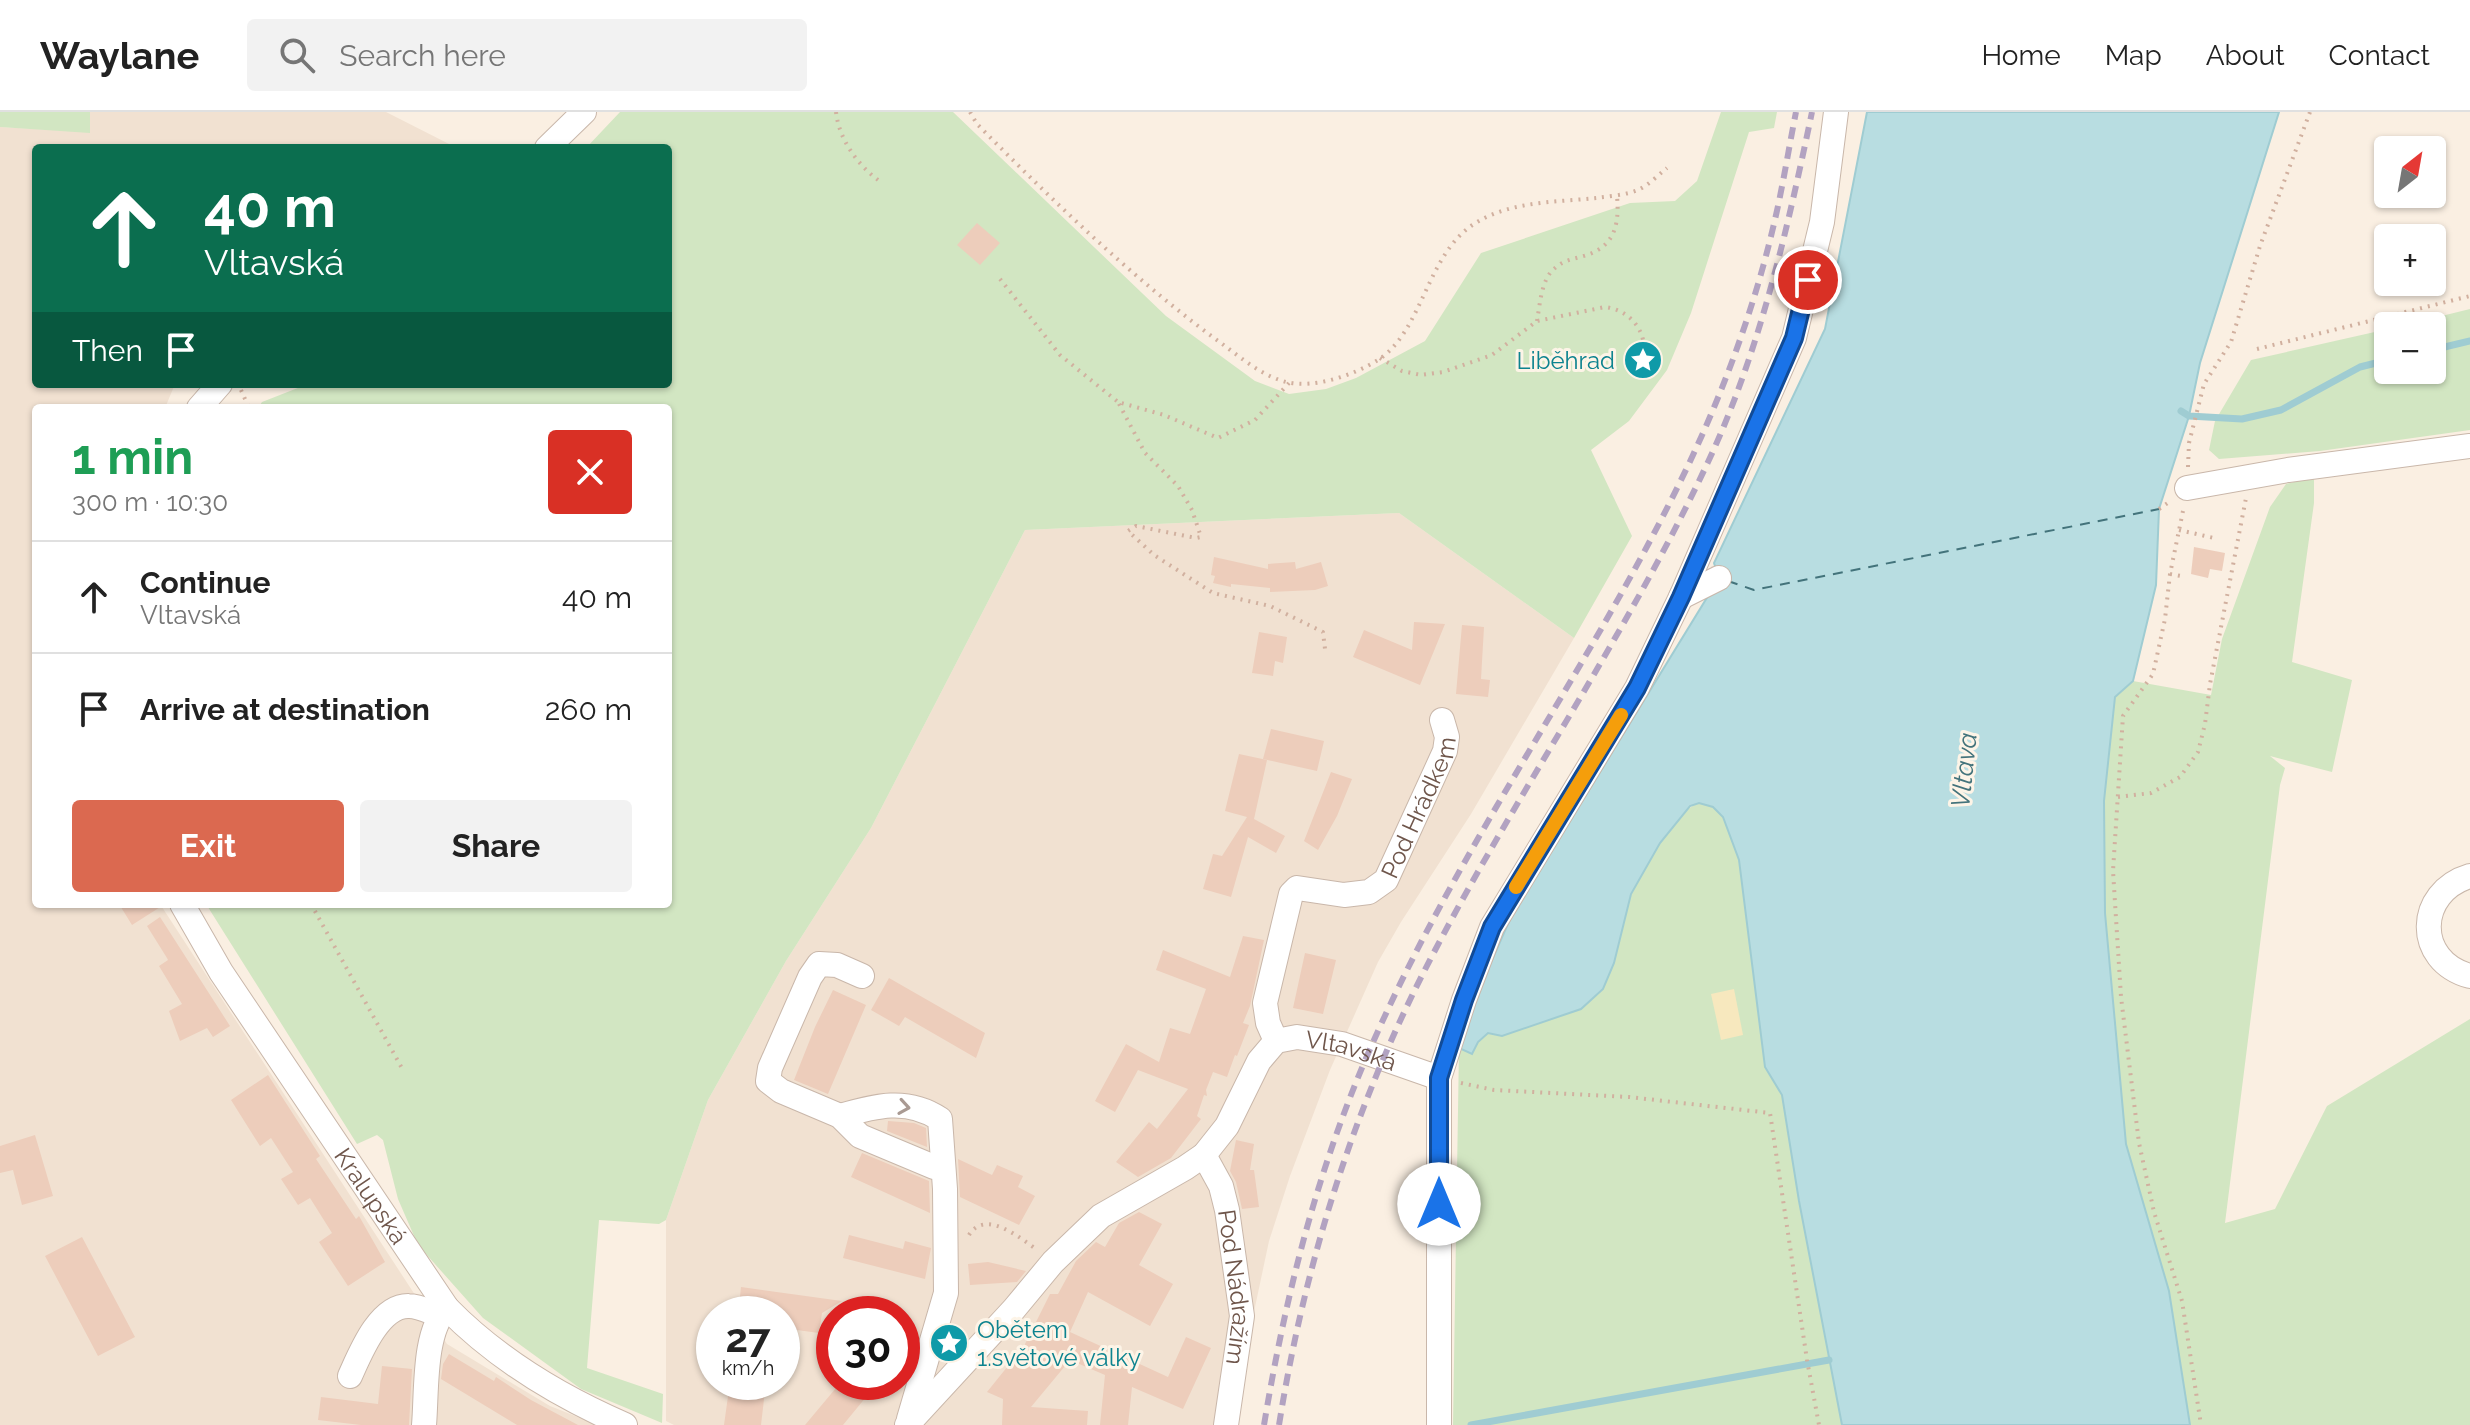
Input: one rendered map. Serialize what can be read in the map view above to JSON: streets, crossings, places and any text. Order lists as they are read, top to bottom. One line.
{"streets":{"street":["Pod Hrádkem","Vltavská","Kralupská","Pod Nádražím"]},"crossings":[["Pod Hrádkem","Vltavská"],["Vltavská","Pod Nádražím"]],"water":["Vltava"],"places":{"place":["Liběhrad","Obětem 1.světové války"]},"north":"top right","page":{"header":"Waylane","search":"Search here","nav":["Home","Map","About","Contact"],"map_buttons":["+","−"],"turn":["40 m","Vltavská"],"then":"Then","heading":["1 min","300 m · 10:30"],"list":[{"name":"Continue","note":"Vltavská","value":"40 m"},{"name":"Arrive at destination","value":"260 m"}],"buttons":["Exit","Share"],"speed":"27 km/h","limit":"30"}}
